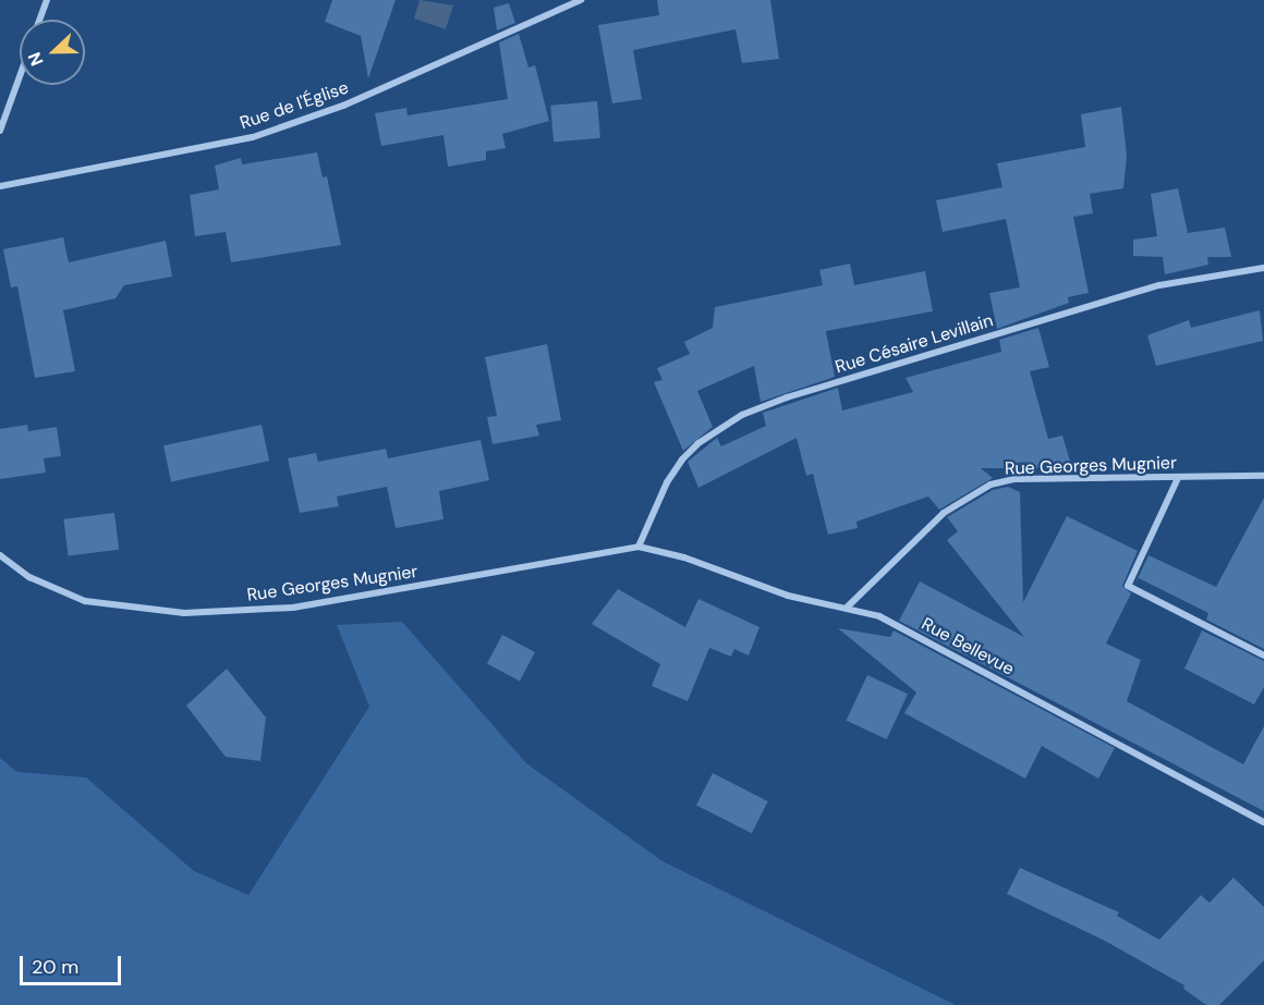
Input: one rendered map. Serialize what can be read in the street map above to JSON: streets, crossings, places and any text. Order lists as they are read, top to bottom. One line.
{"streets":{"street":["Rue de l'Église","Rue Césaire Levillain","Rue Georges Mugnier","Rue Bellevue"]},"crossings":[["Rue Césaire Levillain","Rue Georges Mugnier"],["Rue Césaire Levillain","Rue Bellevue"],["Rue Georges Mugnier","Rue Bellevue"]],"scale_bar":"20 m","north":"left"}
